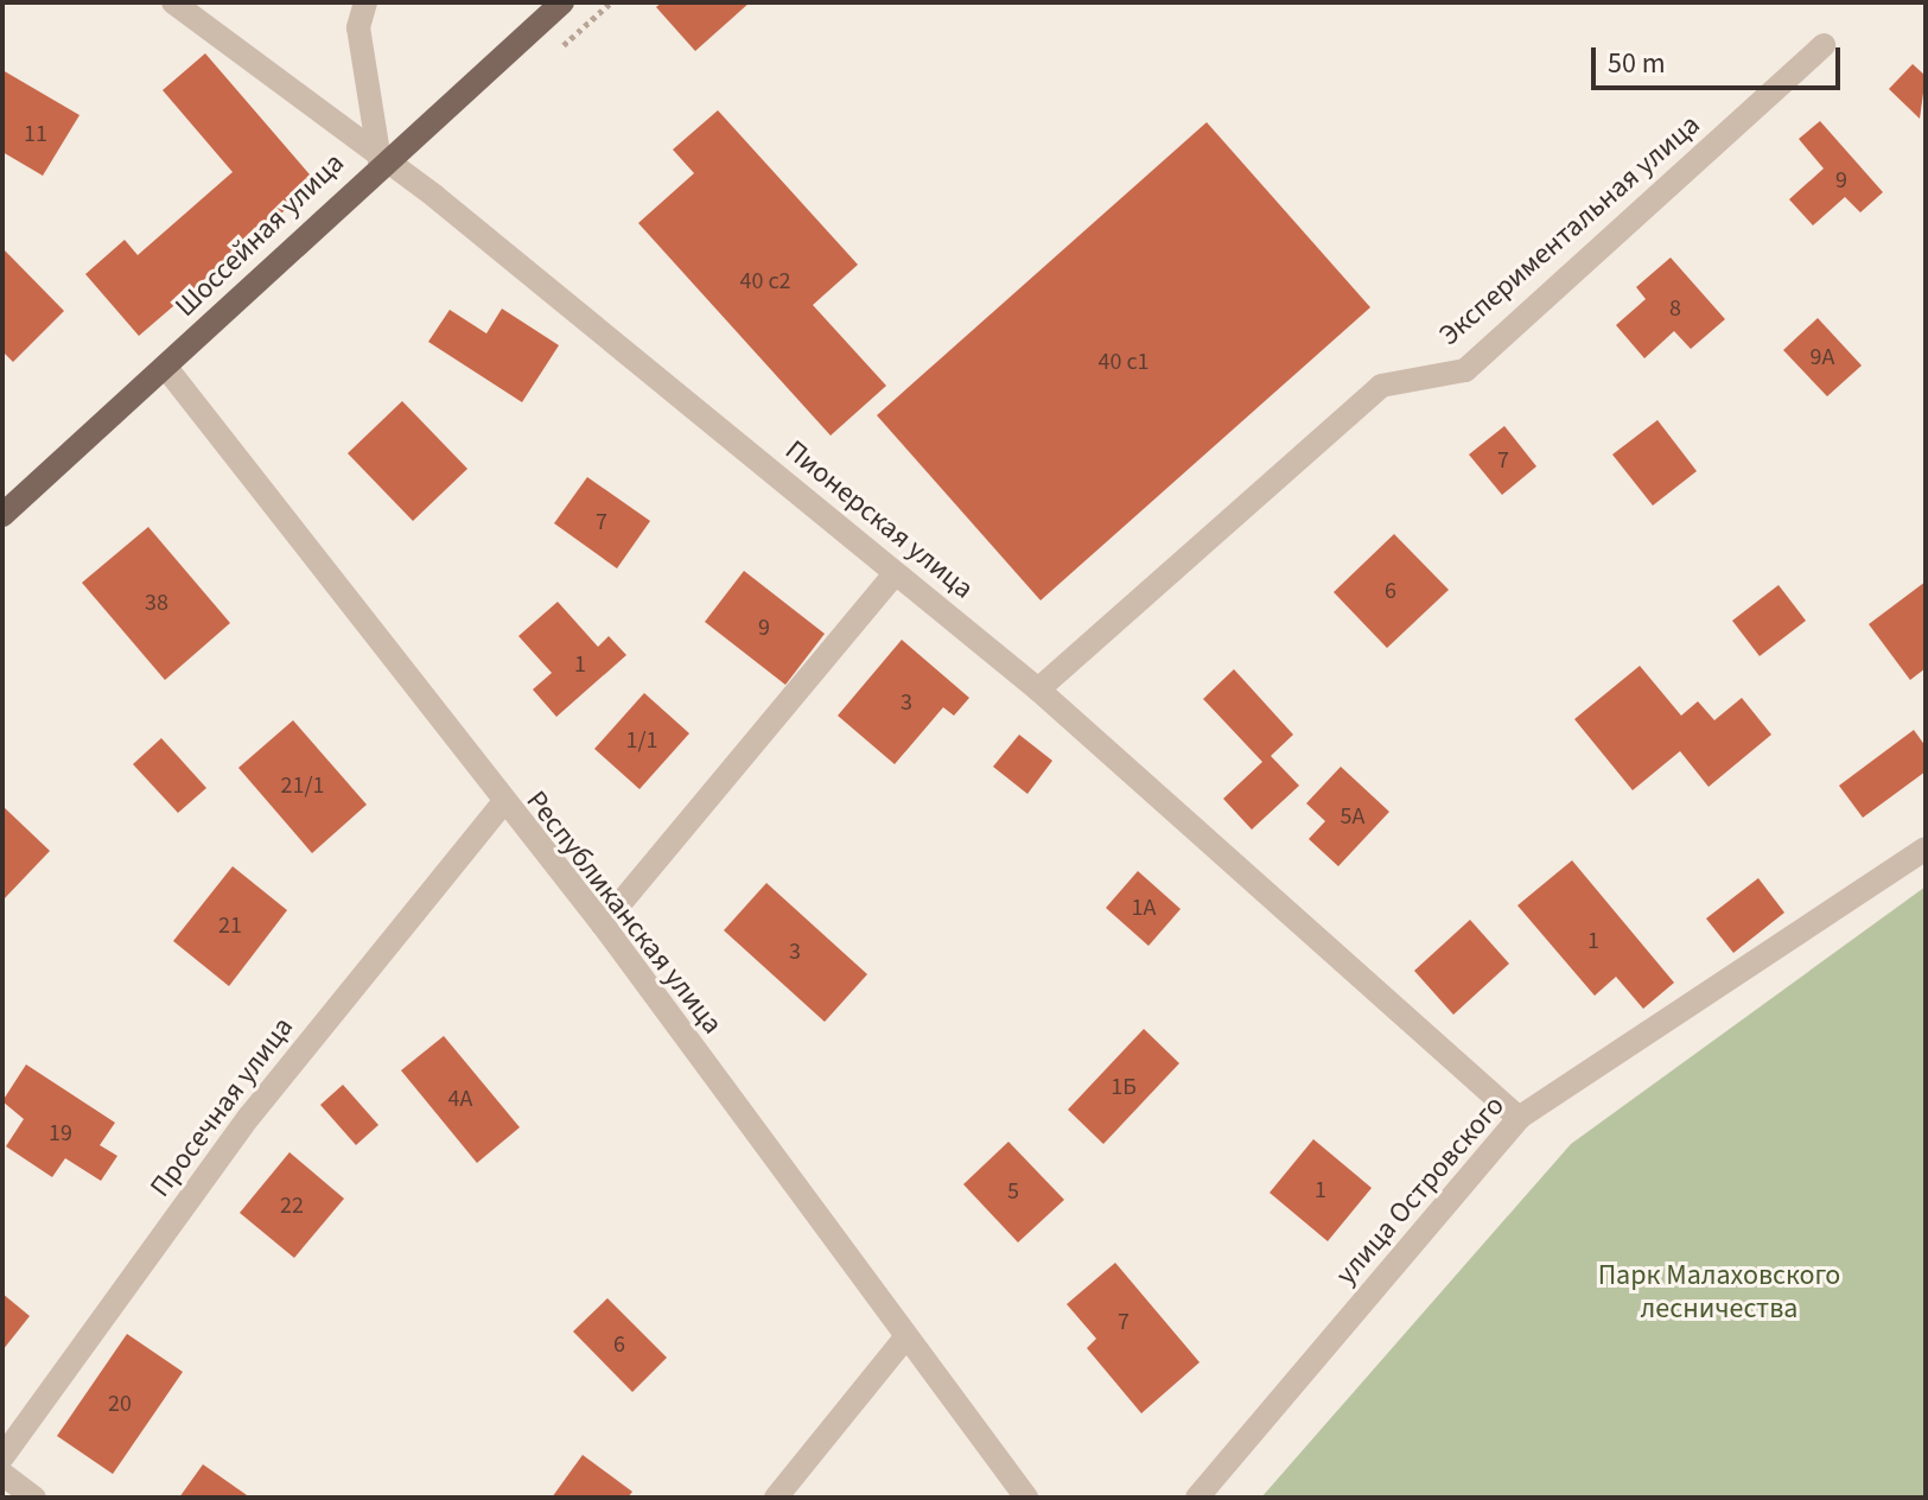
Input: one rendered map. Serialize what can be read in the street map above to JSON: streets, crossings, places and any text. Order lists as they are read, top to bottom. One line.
{"streets":{"main road":["Шоссейная улица"],"street":["Экспериментальная улица","Пионерская улица","Республиканская улица","Просечная улица","улица Островского"]},"crossings":[["Экспериментальная улица","Пионерская улица"],["Шоссейная улица","Пионерская улица"],["Шоссейная улица","Республиканская улица"],["Пионерская улица","улица Островского"],["Республиканская улица","Просечная улица"]],"parks":["Парк Малаховского лесничества"],"house_numbers":["11","9","40 с2","8","9А","40 с1","7","7","6","38","9","1","3","1/1","21/1","5А","1А","21","1","3","1Б","4А","19","1","5","22","7","6","20"],"scale_bar":"50 m"}
